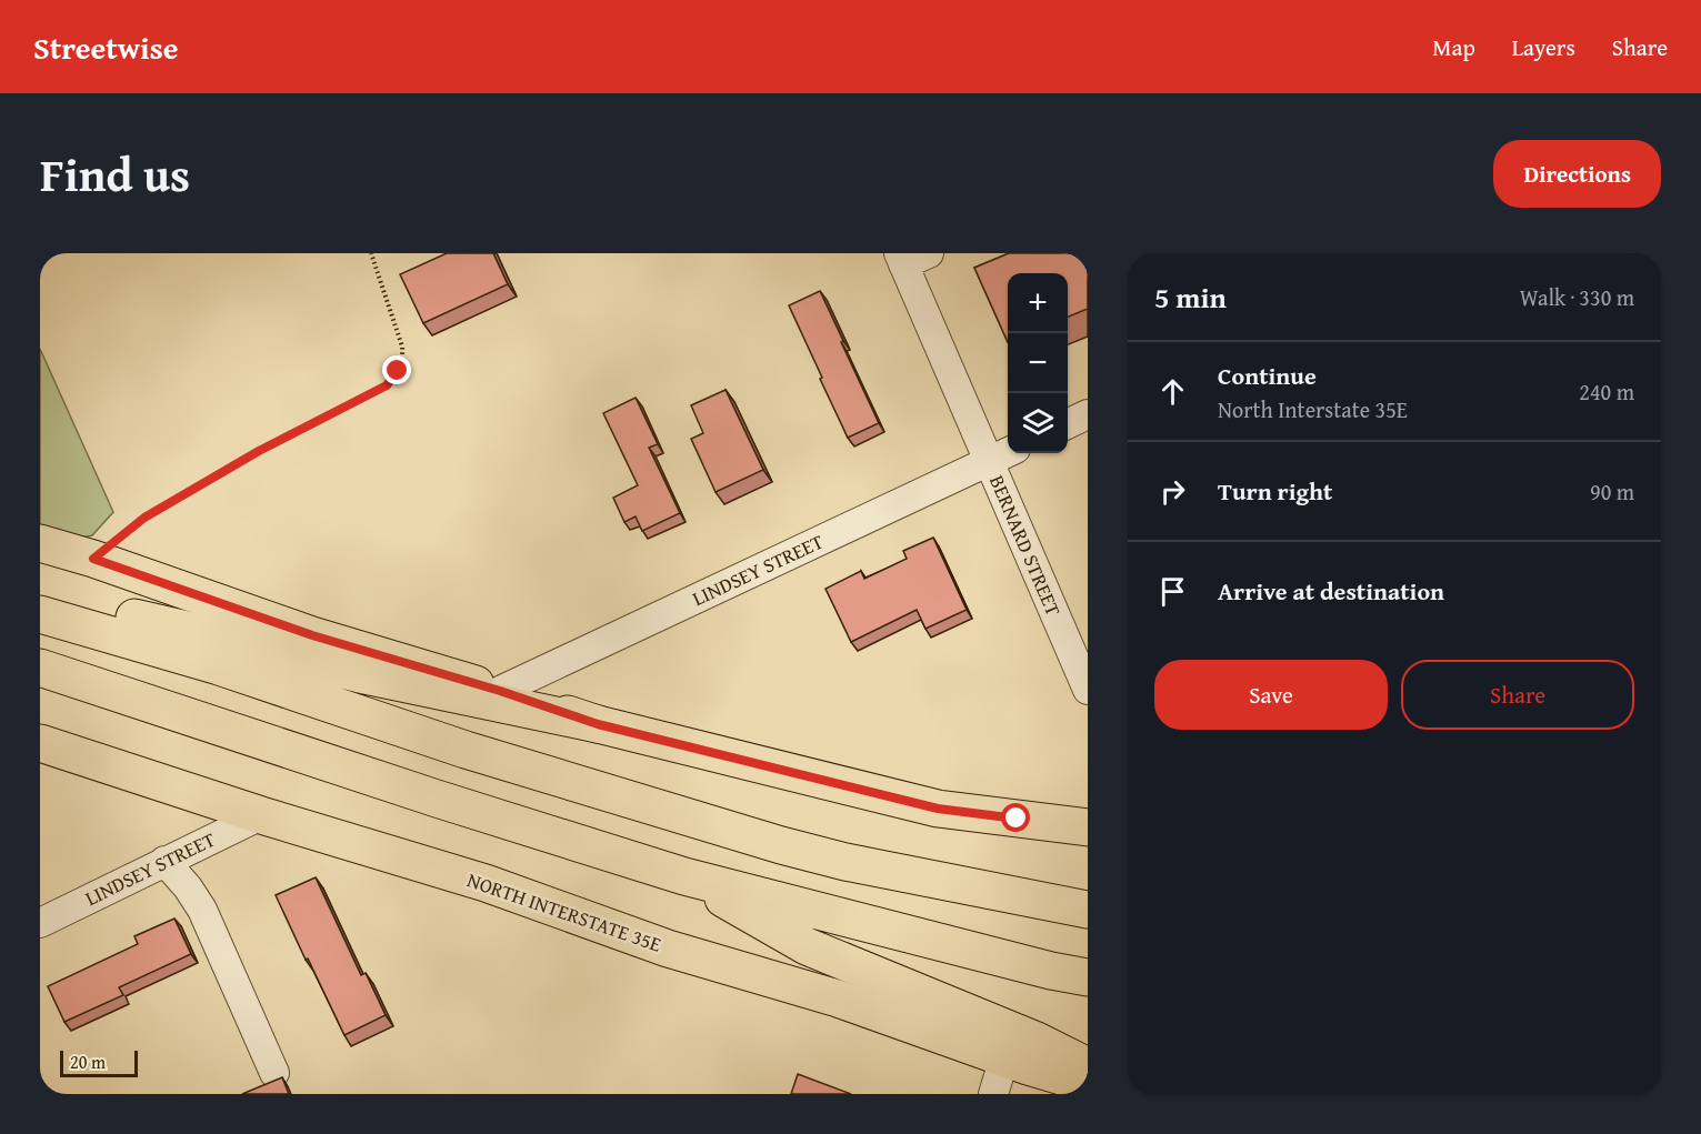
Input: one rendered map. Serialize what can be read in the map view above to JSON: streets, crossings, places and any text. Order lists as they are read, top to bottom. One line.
{"streets":{"main road":["NORTH INTERSTATE 35E"],"street":["BERNARD STREET","LINDSEY STREET"]},"crossings":[["BERNARD STREET","LINDSEY STREET"],["LINDSEY STREET","NORTH INTERSTATE 35E"]],"scale_bar":"20 m","page":{"header":"Streetwise","nav":["Map","Layers","Share"],"title":"Find us","buttons":["Directions",["Save","Share"]],"heading":["5 min","Walk · 330 m"],"map_buttons":["+","−"],"list":[["Continue","North Interstate 35E","240 m"],["Turn right","90 m"],"Arrive at destination"],"scale":"20 m"}}
